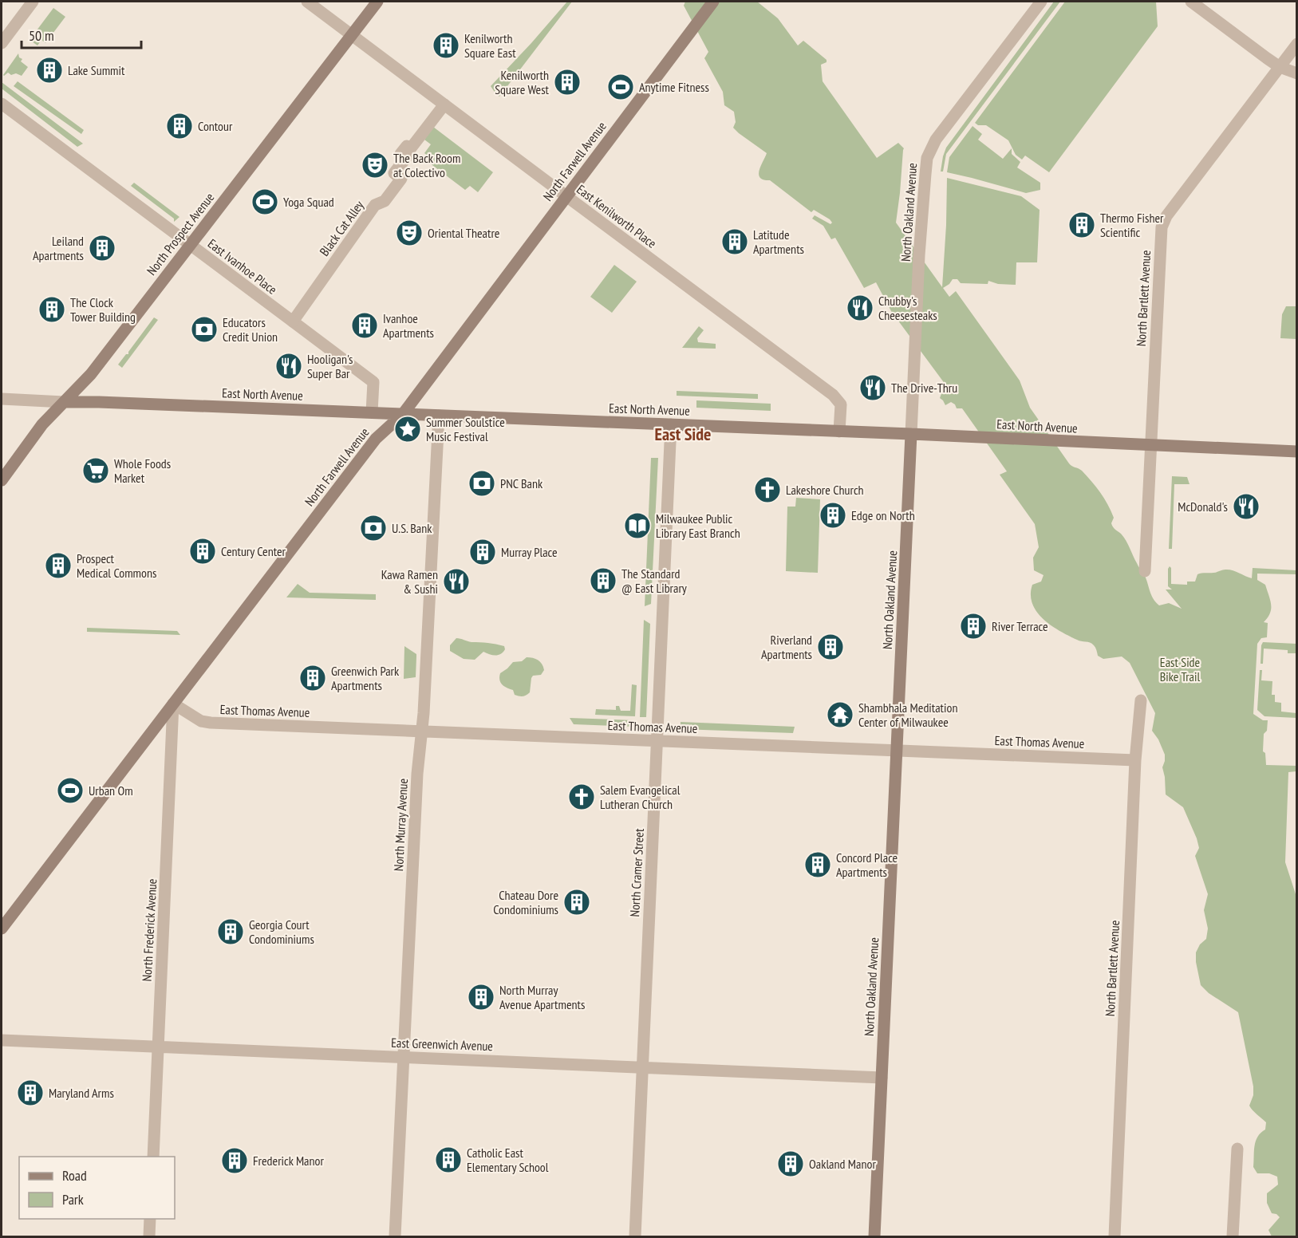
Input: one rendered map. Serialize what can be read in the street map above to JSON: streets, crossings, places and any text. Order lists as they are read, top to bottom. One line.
{"streets":{"main road":["North Farwell Avenue","North Oakland Avenue","North Prospect Avenue","East North Avenue"],"street":["East Kenilworth Place","Black Cat Alley","East Ivanhoe Place","North Bartlett Avenue","East Thomas Avenue","North Murray Avenue","North Cramer Street","North Frederick Avenue","East Greenwich Avenue"]},"crossings":[["North Farwell Avenue","East Kenilworth Place"],["North Farwell Avenue","East North Avenue"],["North Farwell Avenue","East Thomas Avenue"],["North Farwell Avenue","North Frederick Avenue"],["North Oakland Avenue","East North Avenue"],["North Oakland Avenue","East Thomas Avenue"],["North Oakland Avenue","East Greenwich Avenue"],["East Kenilworth Place","Black Cat Alley"],["East Kenilworth Place","North Prospect Avenue"],["East Kenilworth Place","East North Avenue"],["Black Cat Alley","East Ivanhoe Place"],["North Prospect Avenue","East Ivanhoe Place"],["North Prospect Avenue","East North Avenue"],["East Ivanhoe Place","East North Avenue"],["North Bartlett Avenue","East North Avenue"],["North Bartlett Avenue","East Thomas Avenue"],["East North Avenue","North Murray Avenue"],["East North Avenue","North Cramer Street"],["East Thomas Avenue","North Murray Avenue"],["East Thomas Avenue","North Cramer Street"],["East Thomas Avenue","North Frederick Avenue"],["North Murray Avenue","East Greenwich Avenue"],["North Cramer Street","East Greenwich Avenue"],["North Frederick Avenue","East Greenwich Avenue"]],"districts":["East Side"],"parks":["East Side Bike Trail"],"places":{"building":["Kenilworth Square East","Lake Summit","Kenilworth Square West","Contour","Thermo Fisher Scientific","Latitude Apartments","Leiland Apartments","The Clock Tower Building","Ivanhoe Apartments","Edge on North","Century Center","Murray Place","Prospect Medical Commons","The Standard @ East Library","River Terrace","Riverland Apartments","Greenwich Park Apartments","Concord Place Apartments","Chateau Dore Condominiums","Georgia Court Condominiums","North Murray Avenue Apartments","Maryland Arms","Catholic East Elementary School","Frederick Manor","Oakland Manor"],"sports":["Anytime Fitness","Yoga Squad","Urban Om"],"theatre":["The Back Room at Colectivo","Oriental Theatre"],"restaurant":["Chubby's Cheesesteaks","Hooligan's Super Bar","The Drive-Thru","McDonald's","Kawa Ramen & Sushi"],"bank":["Educators Credit Union","PNC Bank","U.S. Bank"],"place":["Summer Soulstice Music Festival"],"supermarket":["Whole Foods Market"],"church":["Lakeshore Church","Salem Evangelical Lutheran Church"],"library":["Milwaukee Public Library East Branch"],"temple":["Shambhala Meditation Center of Milwaukee"]},"legend":["Road","Park"],"scale_bar":"50 m"}
